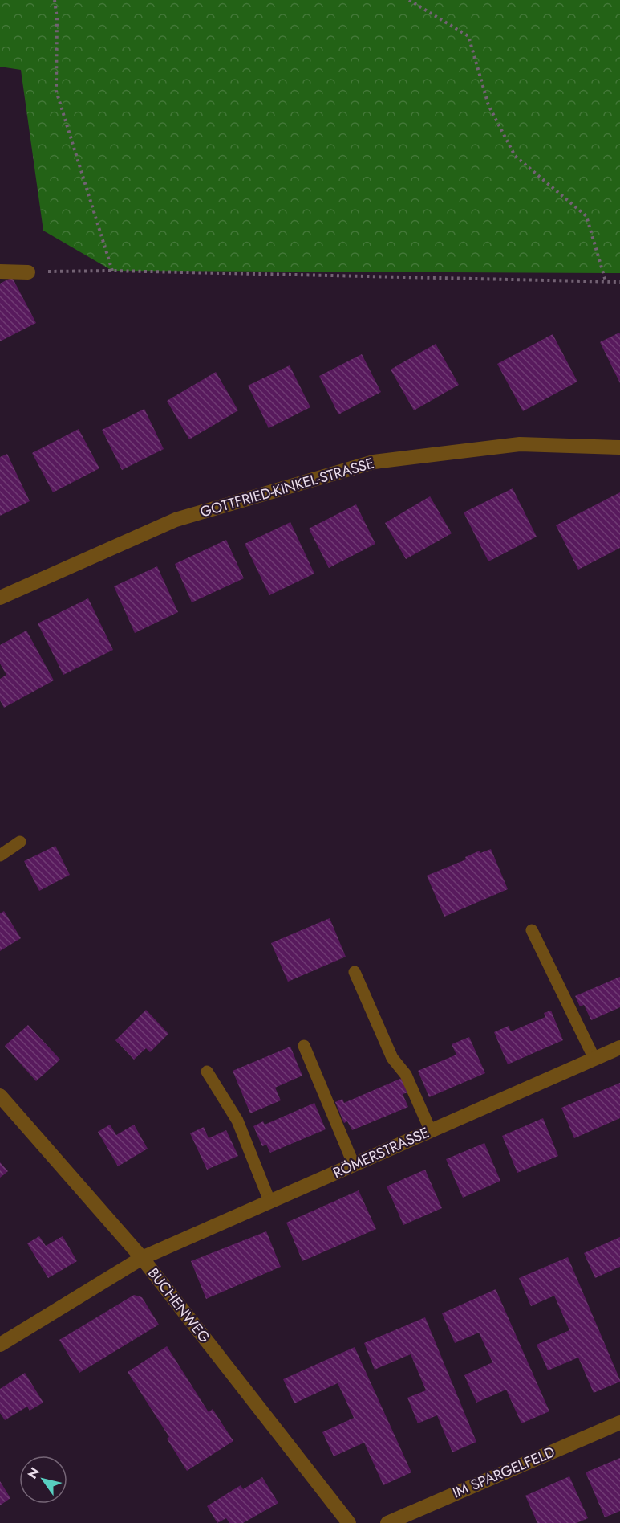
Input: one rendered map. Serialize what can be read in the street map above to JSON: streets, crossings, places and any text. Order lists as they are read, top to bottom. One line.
{"streets":{"street":["GOTTFRIED-KINKEL-STRASSE","RÖMERSTRASSE","BUCHENWEG","IM SPARGELFELD"]},"crossings":[["RÖMERSTRASSE","BUCHENWEG"]],"north":"top left"}
